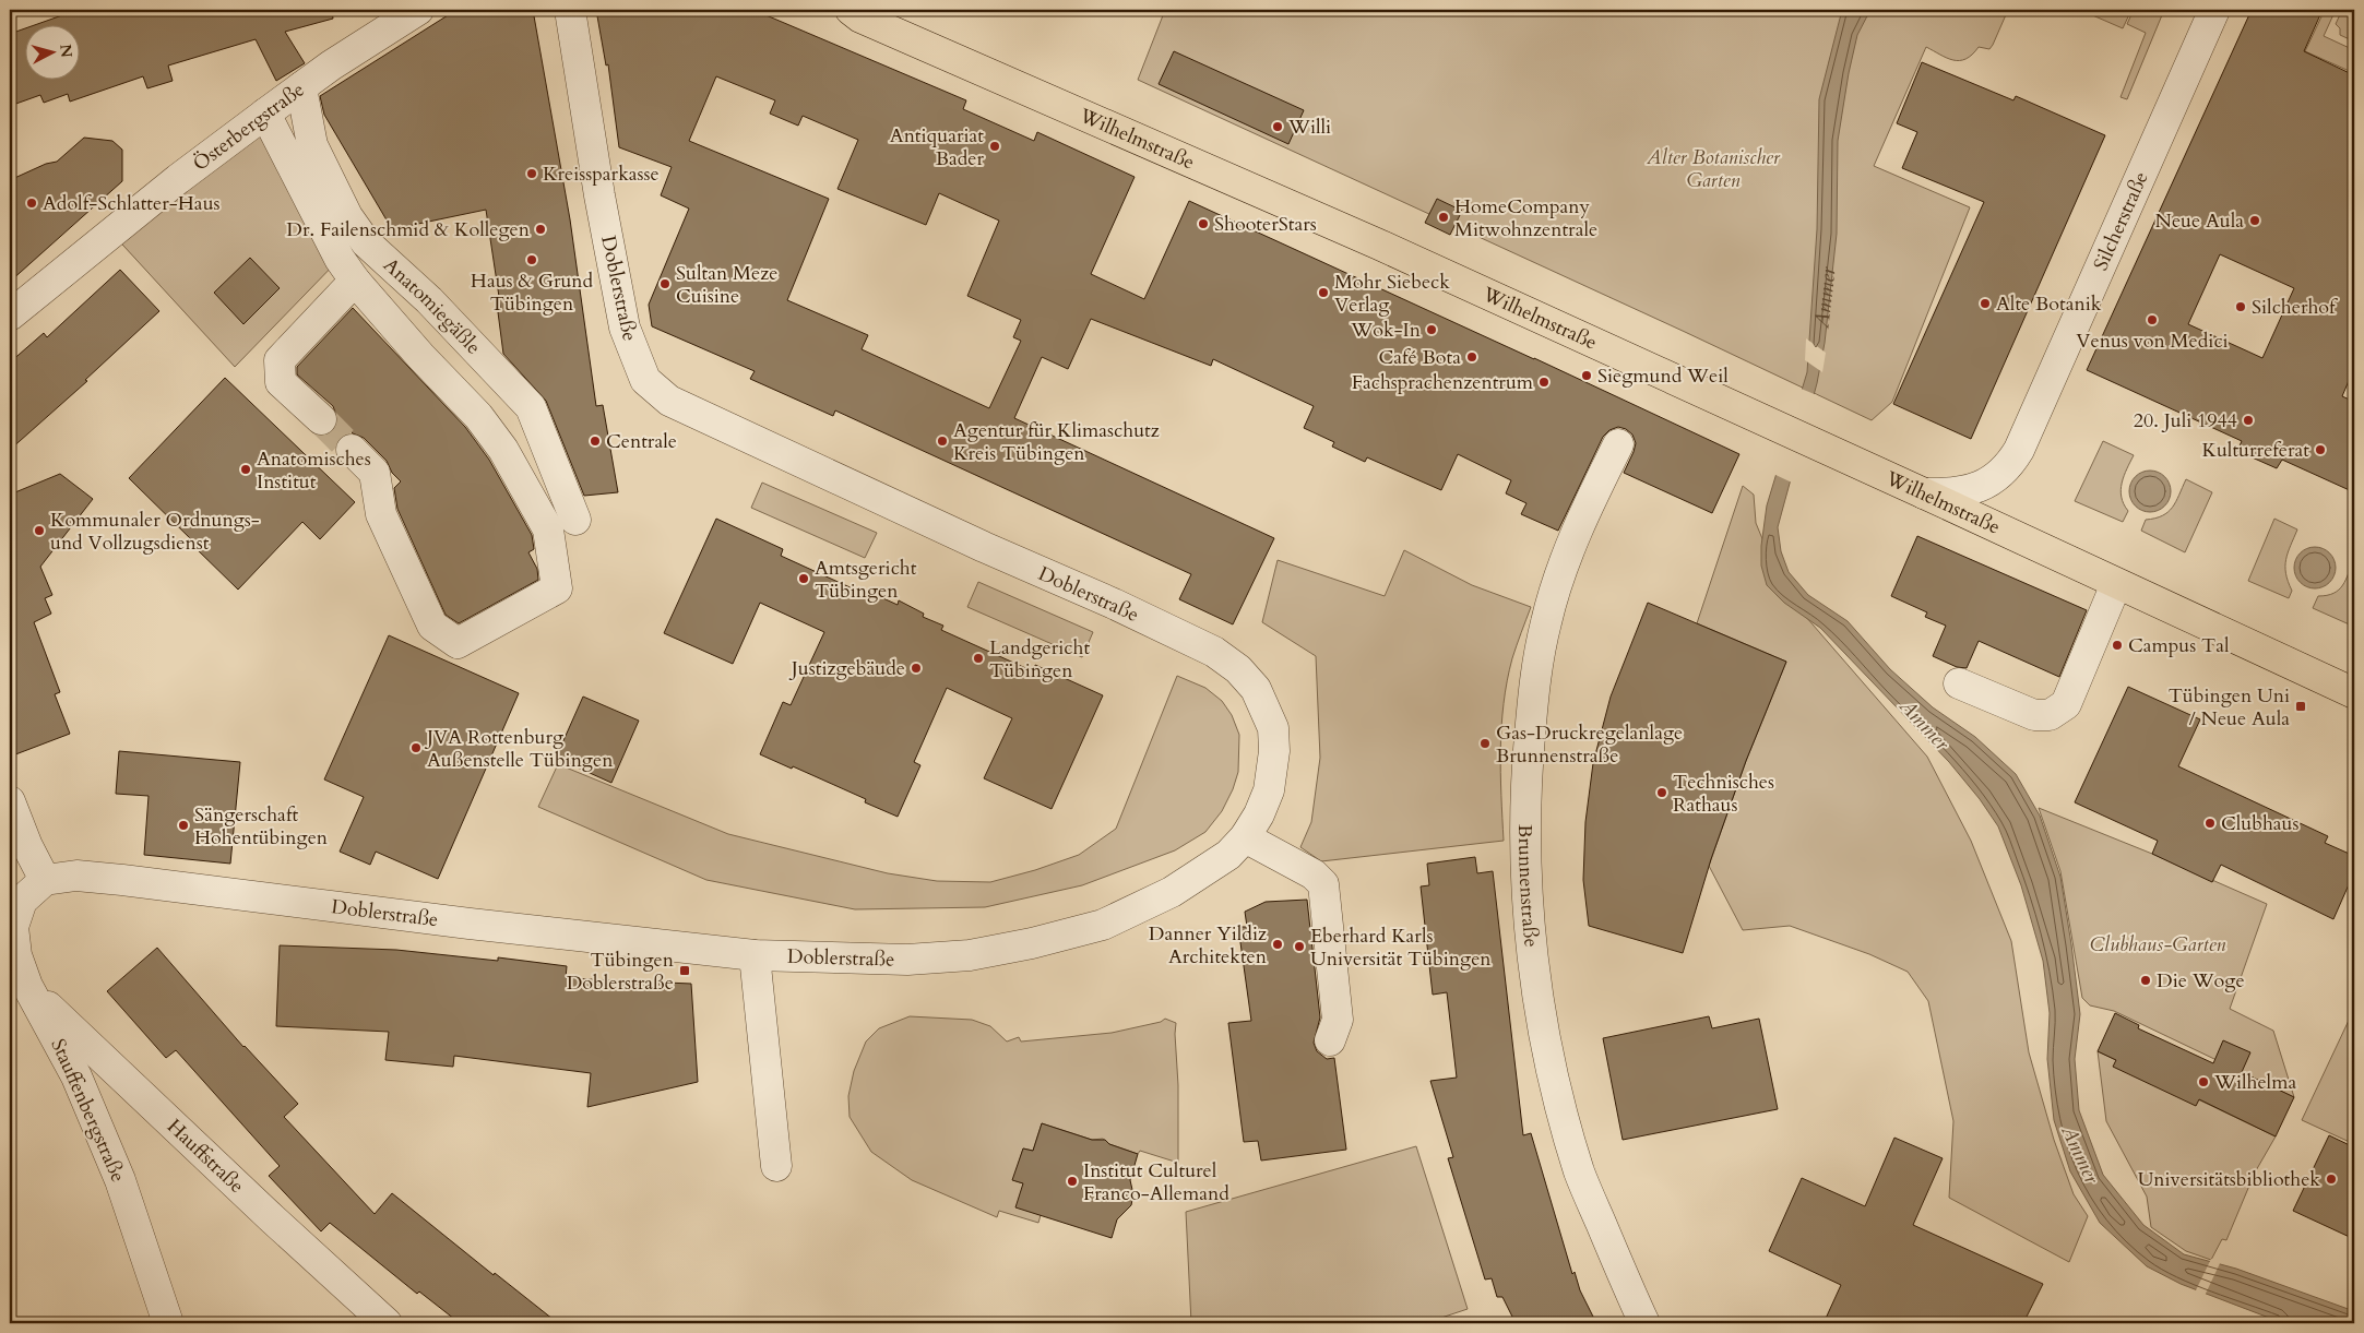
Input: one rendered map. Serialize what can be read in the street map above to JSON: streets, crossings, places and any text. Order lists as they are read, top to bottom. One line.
{"streets":{"main road":["Wilhelmstraße"],"street":["Österbergstraße","Silcherstraße","Doblerstraße","Anatomiegäßle","Brunnenstraße","Stauffenbergstraße","Hauffstraße"]},"crossings":[["Österbergstraße","Anatomiegäßle"],["Wilhelmstraße","Silcherstraße"],["Stauffenbergstraße","Hauffstraße"]],"water":["Ammer"],"parks":["Alter Botanischer Garten","Clubhaus-Garten"],"places":{"other":["Willi","Antiquariat Bader","Kreissparkasse","Adolf-Schlatter-Haus","HomeCompany Mitwohnzentrale","Neue Aula","ShooterStars","Dr. Failenschmid & Kollegen","Haus & Grund Tübingen","Sultan Meze Cuisine","Mohr Siebeck Verlag","Alte Botanik","Silcherhof","Venus von Medici","Wok-In","Café Bota","Siegmund Weil","Fachsprachenzentrum","20. Juli 1944","Centrale","Agentur für Klimaschutz Kreis Tübingen","Kulturreferat","Anatomisches Institut","Kommunaler Ordnungs- und Vollzugsdienst","Amtsgericht Tübingen","Campus Tal","Landgericht Tübingen","Justizgebäude","Gas-Druckregelanlage Brunnenstraße","JVA Rottenburg Außenstelle Tübingen","Technisches Rathaus","Clubhaus","Sängerschaft Hohentübingen","Danner Yildiz Architekten","Eberhard Karls Universität Tübingen","Die Woge","Wilhelma","Universitätsbibliothek","Institut Culturel Franco-Allemand"],"transit":["Tübingen Uni / Neue Aula","Tübingen Doblerstraße"]},"north":"right"}
